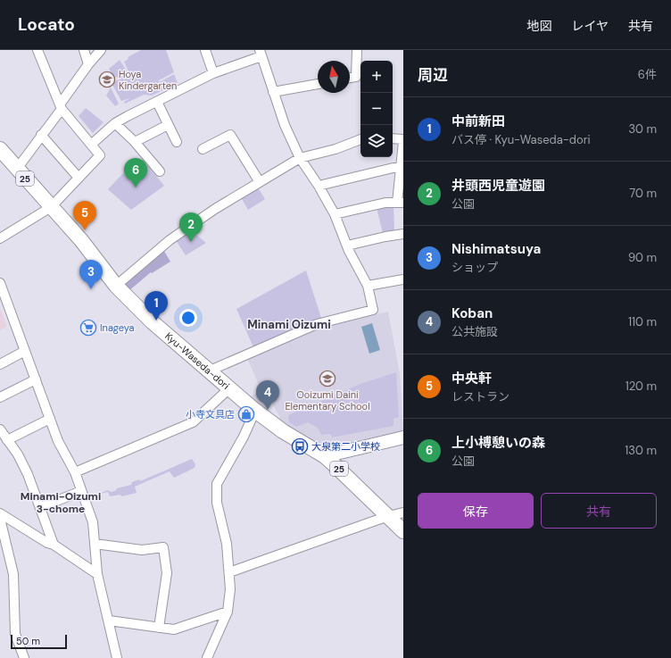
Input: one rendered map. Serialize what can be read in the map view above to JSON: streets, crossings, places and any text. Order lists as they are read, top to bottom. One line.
{"streets":{"main road":["25","Kyu-Waseda-dori"]},"districts":["Minami Oizumi","Minami-Oizumi 3-chome"],"places":{"school or university":["Hoya Kindergarten","Ooizumi Daini Elementary School"],"supermarket":["Inageya"],"shop":["小寺文具店"],"bus stop":["大泉第二小学校"]},"scale_bar":"50 m","north":"top","page":{"header":"Locato","nav":["地図","レイヤ","共有"],"heading":["周辺","6件"],"map_buttons":["+","−"],"list":[{"mark":"1","name":"中前新田","note":"バス停 · Kyu-Waseda-dori","value":"30 m"},{"mark":"2","name":"井頭西児童遊園","note":"公園","value":"70 m"},{"mark":"3","name":"Nishimatsuya","note":"ショップ","value":"90 m"},{"mark":"4","name":"Koban","note":"公共施設","value":"110 m"},{"mark":"5","name":"中央軒","note":"レストラン","value":"120 m"},{"mark":"6","name":"上小榑憩いの森","note":"公園","value":"130 m"}],"pins":["6","5","2","3","1","4"],"buttons":["保存","共有"],"scale":"50 m"}}
